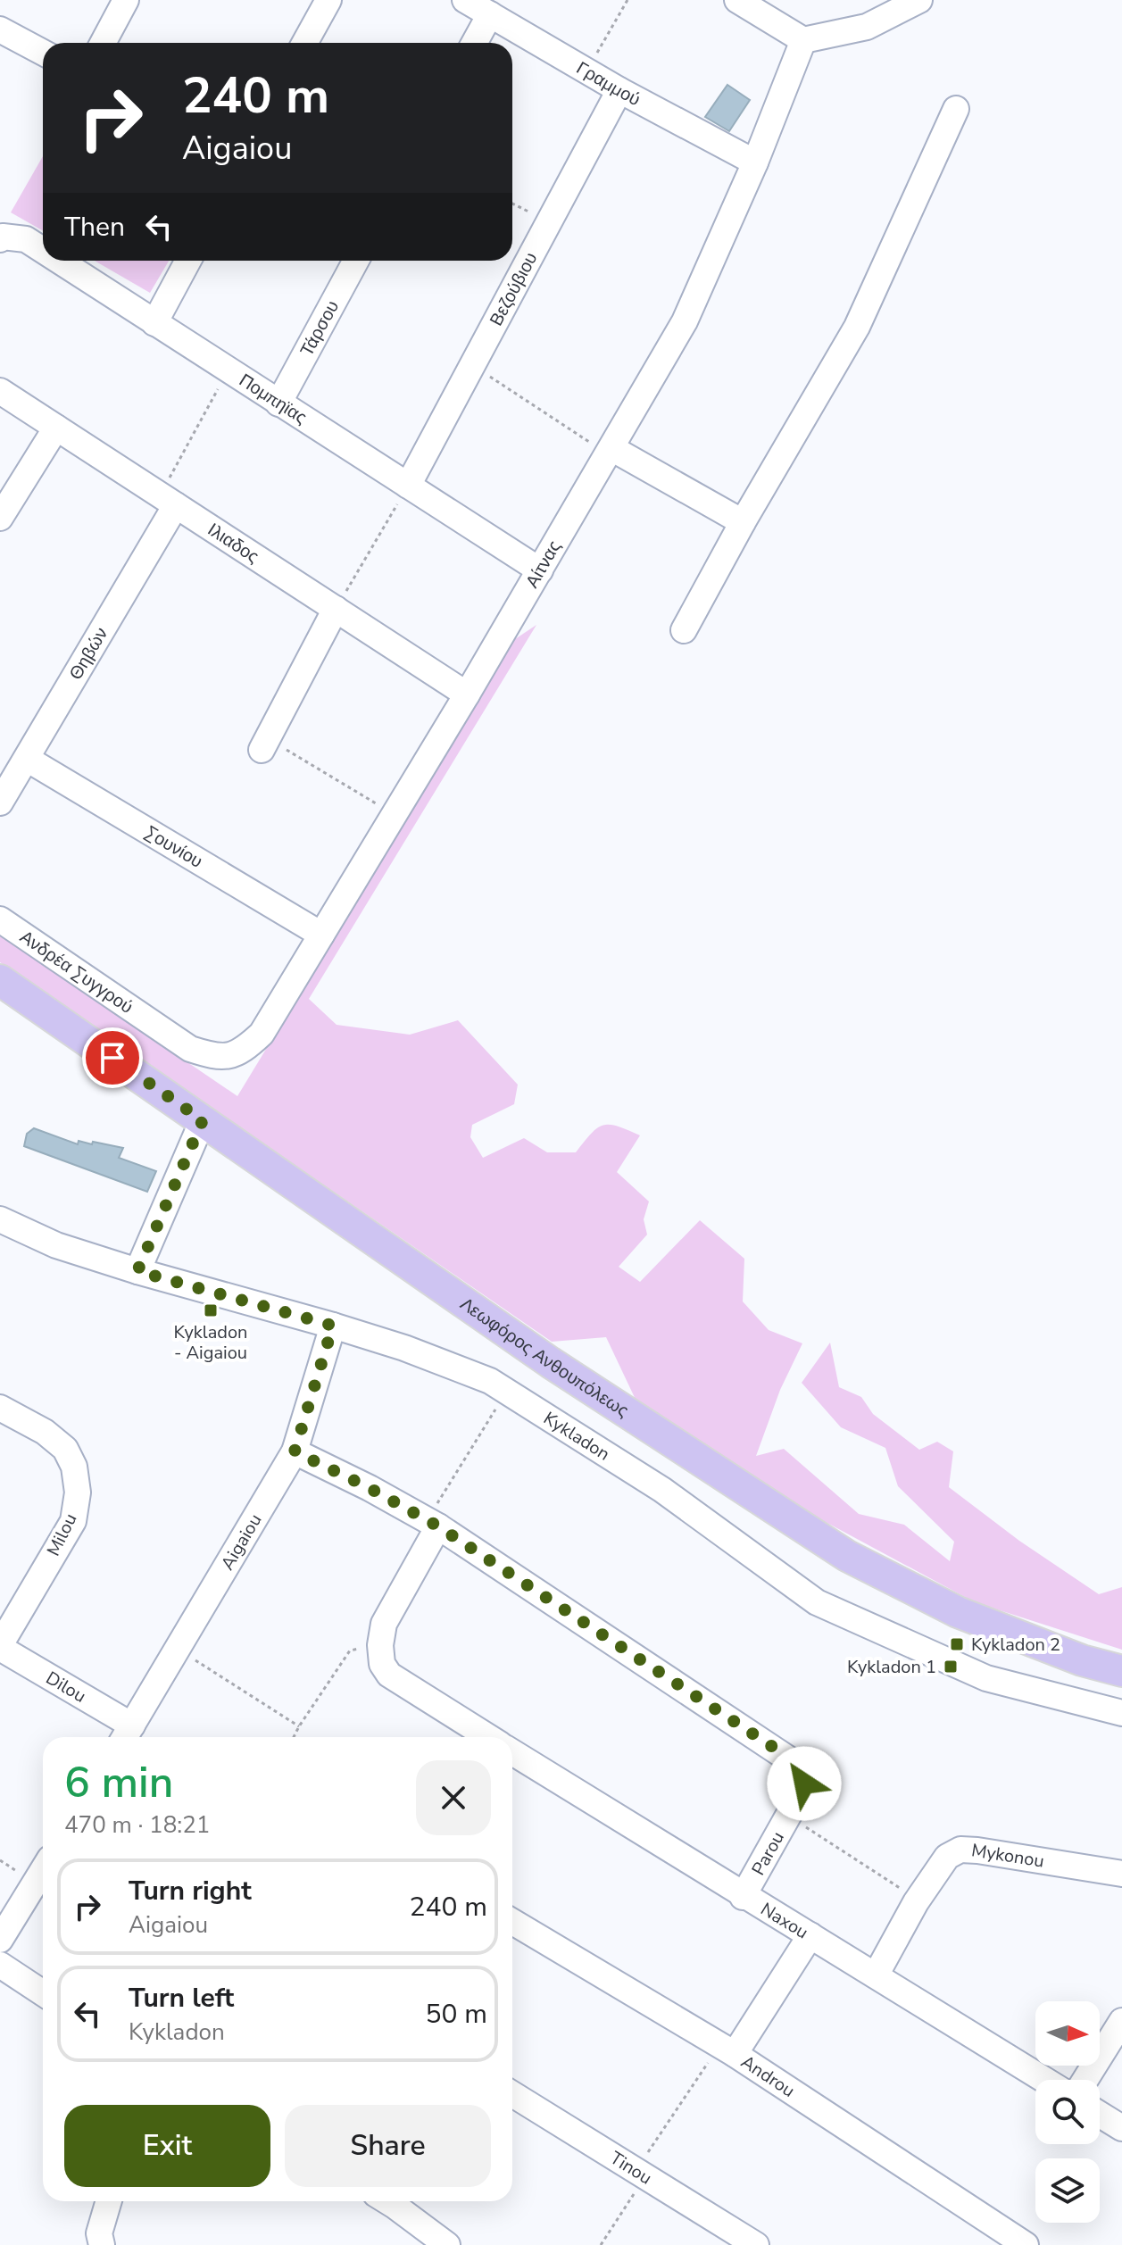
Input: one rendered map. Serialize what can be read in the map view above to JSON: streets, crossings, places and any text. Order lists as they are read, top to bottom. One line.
{"streets":{"main road":["Λεωφόρος Ανθουπόλεως"],"street":["Γραμμού","Βεζούβιου","Τάρσου","Πομπηϊας","Ιλιαδος","Αίτνας","Θηβών","Σουνίου","Ανδρέα Συγγρού","Kykladon","Milou","Aigaiou","Dilou","Parou","Mykonou","Naxou","Androu","Tinou"]},"crossings":[["Γραμμού","Βεζούβιου"],["Γραμμού","Αίτνας"],["Βεζούβιου","Πομπηϊας"],["Τάρσου","Πομπηϊας"],["Πομπηϊας","Αίτνας"],["Ιλιαδος","Αίτνας"],["Ιλιαδος","Θηβών"],["Αίτνας","Σουνίου"],["Αίτνας","Ανδρέα Συγγρού"],["Θηβών","Σουνίου"],["Kykladon","Aigaiou"],["Milou","Dilou"],["Aigaiou","Dilou"],["Aigaiou","Parou"],["Parou","Naxou"],["Mykonou","Naxou"]],"places":{"transit":["Kykladon - Aigaiou","Kykladon 2","Kykladon 1"]},"north":"right","page":{"turn":["240 m","Aigaiou"],"then":"Then","heading":["6 min","470 m · 18:21"],"list":[{"name":"Turn right","note":"Aigaiou","value":"240 m"},{"name":"Turn left","note":"Kykladon","value":"50 m"}],"buttons":["Exit","Share"]}}
